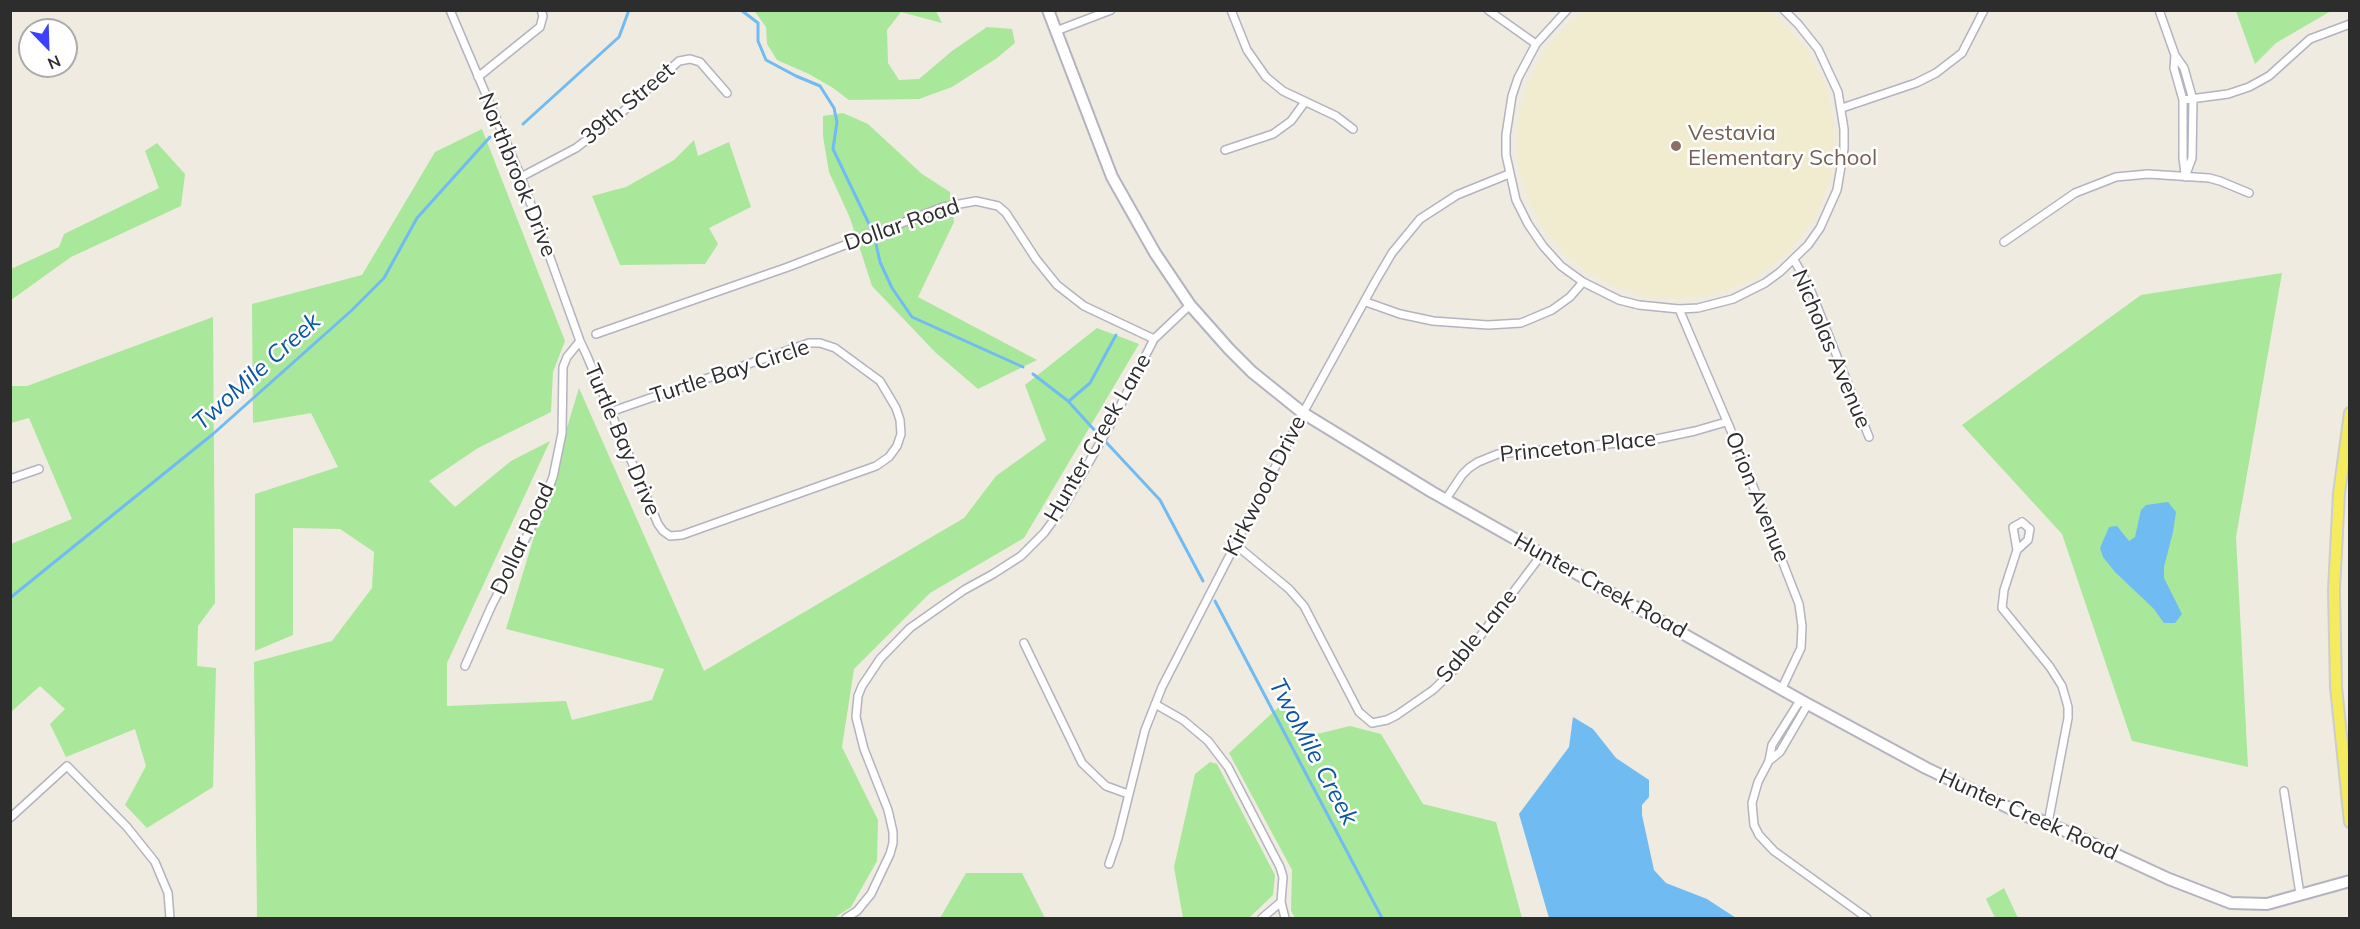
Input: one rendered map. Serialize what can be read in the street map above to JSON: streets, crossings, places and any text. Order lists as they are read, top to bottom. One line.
{"streets":{"main road":["Hunter Creek Road"],"street":["39th Street","Northbrook Drive","Dollar Road","Nicholas Avenue","Turtle Bay Circle","Hunter Creek Lane","Turtle Bay Drive","Princeton Place","Kirkwood Drive","Orion Avenue","Sable Lane"]},"crossings":[["39th Street","Northbrook Drive"],["Northbrook Drive","Dollar Road"],["Northbrook Drive","Turtle Bay Drive"],["Dollar Road","Hunter Creek Lane"],["Dollar Road","Turtle Bay Drive"],["Turtle Bay Circle","Turtle Bay Drive"],["Princeton Place","Orion Avenue"],["Princeton Place","Hunter Creek Road"],["Kirkwood Drive","Hunter Creek Road"],["Kirkwood Drive","Sable Lane"],["Orion Avenue","Hunter Creek Road"],["Hunter Creek Road","Sable Lane"]],"water":["TwoMile Creek"],"places":["Vestavia Elementary School"],"north":"bottom right"}
